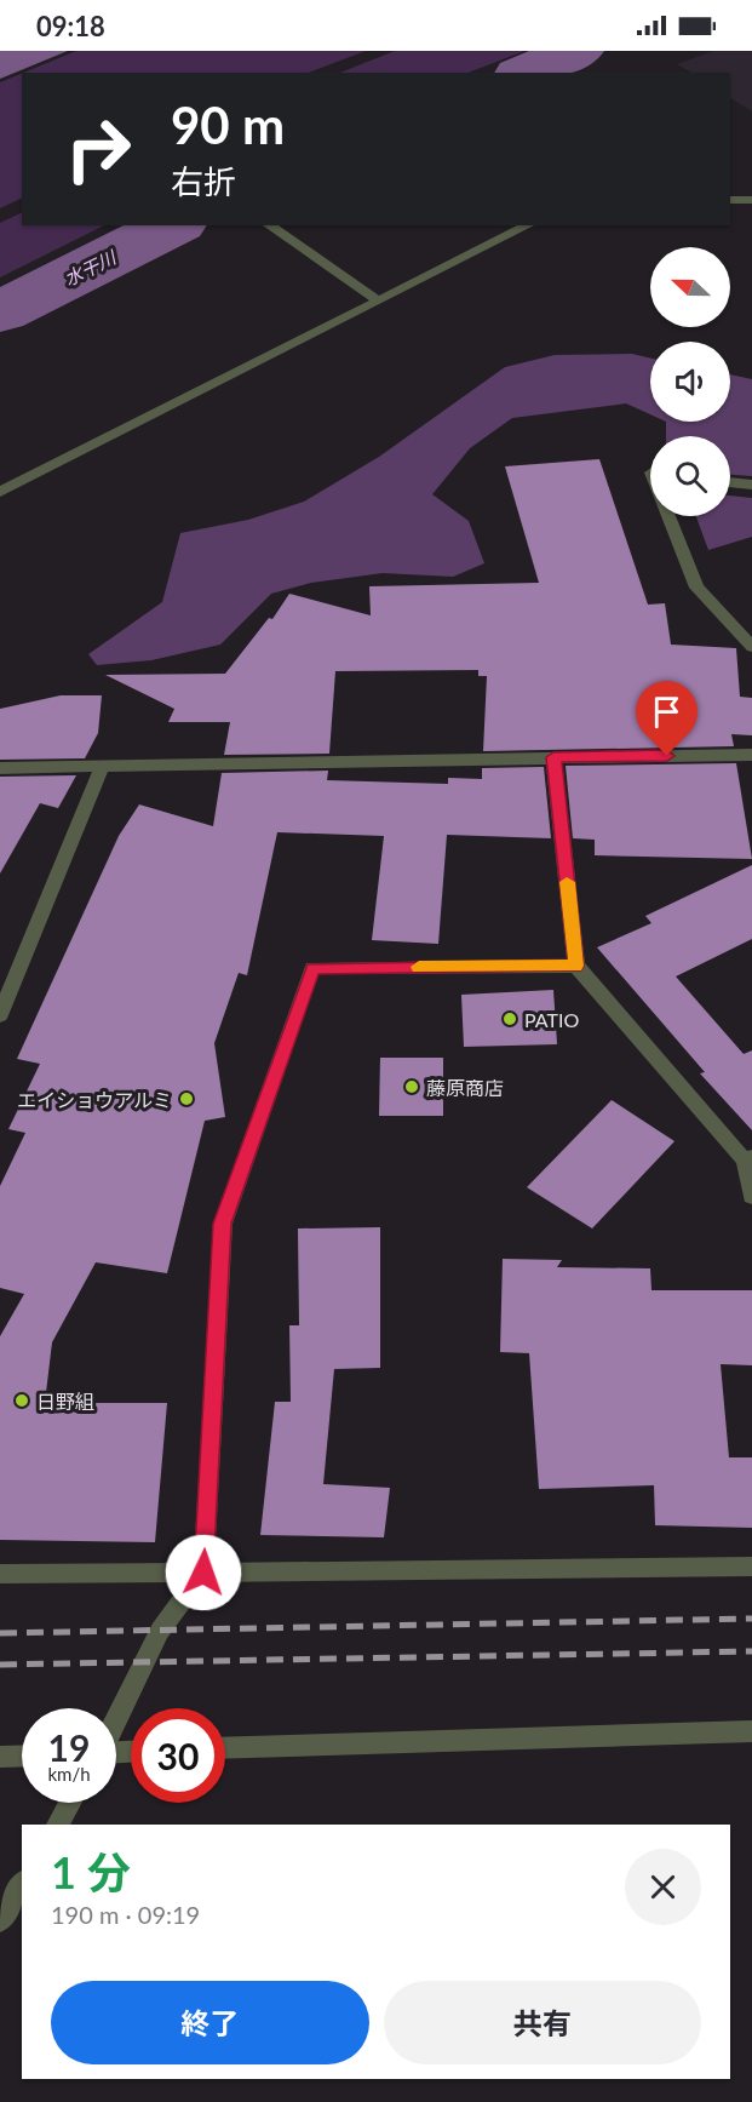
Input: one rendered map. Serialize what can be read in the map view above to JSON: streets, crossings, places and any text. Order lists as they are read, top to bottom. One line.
{"water":["水干川"],"places":["PATIO","藤原商店","エイショウアルミ","日野組"],"north":"left","page":{"status":"09:18","turn":["90 m","右折"],"speed":"19 km/h","limit":"30","heading":["1 分","190 m · 09:19"],"buttons":["終了","共有"]}}
